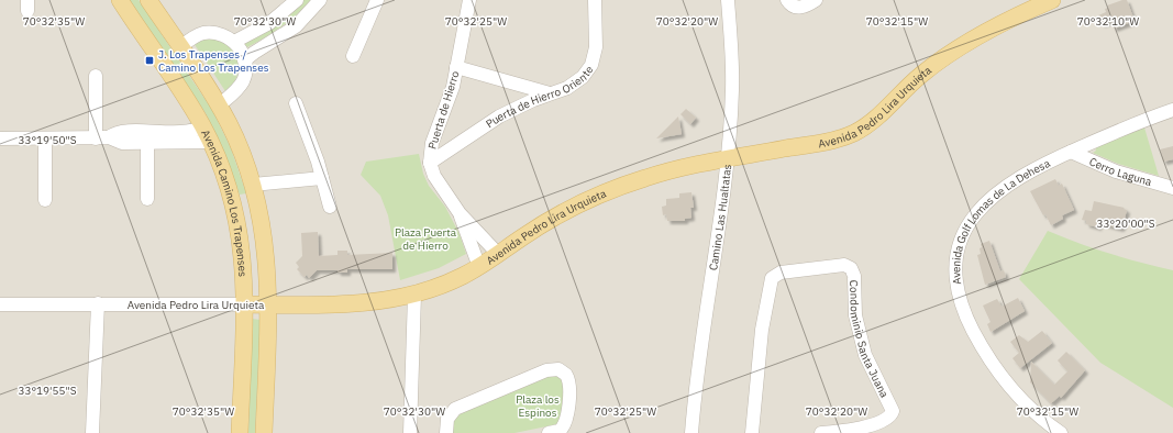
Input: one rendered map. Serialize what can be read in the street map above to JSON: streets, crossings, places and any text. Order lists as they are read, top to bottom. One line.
{"streets":{"main road":["Avenida Pedro Lira Urquieta","Avenida Camino Los Trapenses"],"street":["Puerta de Hierro Oriente","Puerta de Hierro","Cerro Laguna","Camino Las Hualtatas","Avenida Golf Lomas de La Dehesa","Condominio Santa Juana"]},"crossings":[["Puerta de Hierro Oriente","Puerta de Hierro"],["Avenida Pedro Lira Urquieta","Puerta de Hierro"],["Avenida Pedro Lira Urquieta","Avenida Camino Los Trapenses"],["Avenida Pedro Lira Urquieta","Camino Las Hualtatas"],["Cerro Laguna","Avenida Golf Lomas de La Dehesa"]],"parks":["Plaza Puerta de Hierro","Plaza los Espinos"],"places":{"transit":["J. Los Trapenses / Camino Los Trapenses"]},"coordinates":["70°32'35\"W","70°32'30\"W","70°32'25\"W","70°32'20\"W","70°32'15\"W","70°32'10\"W","33°19'50\"S","33°20'00\"S","33°19'55\"S"]}
